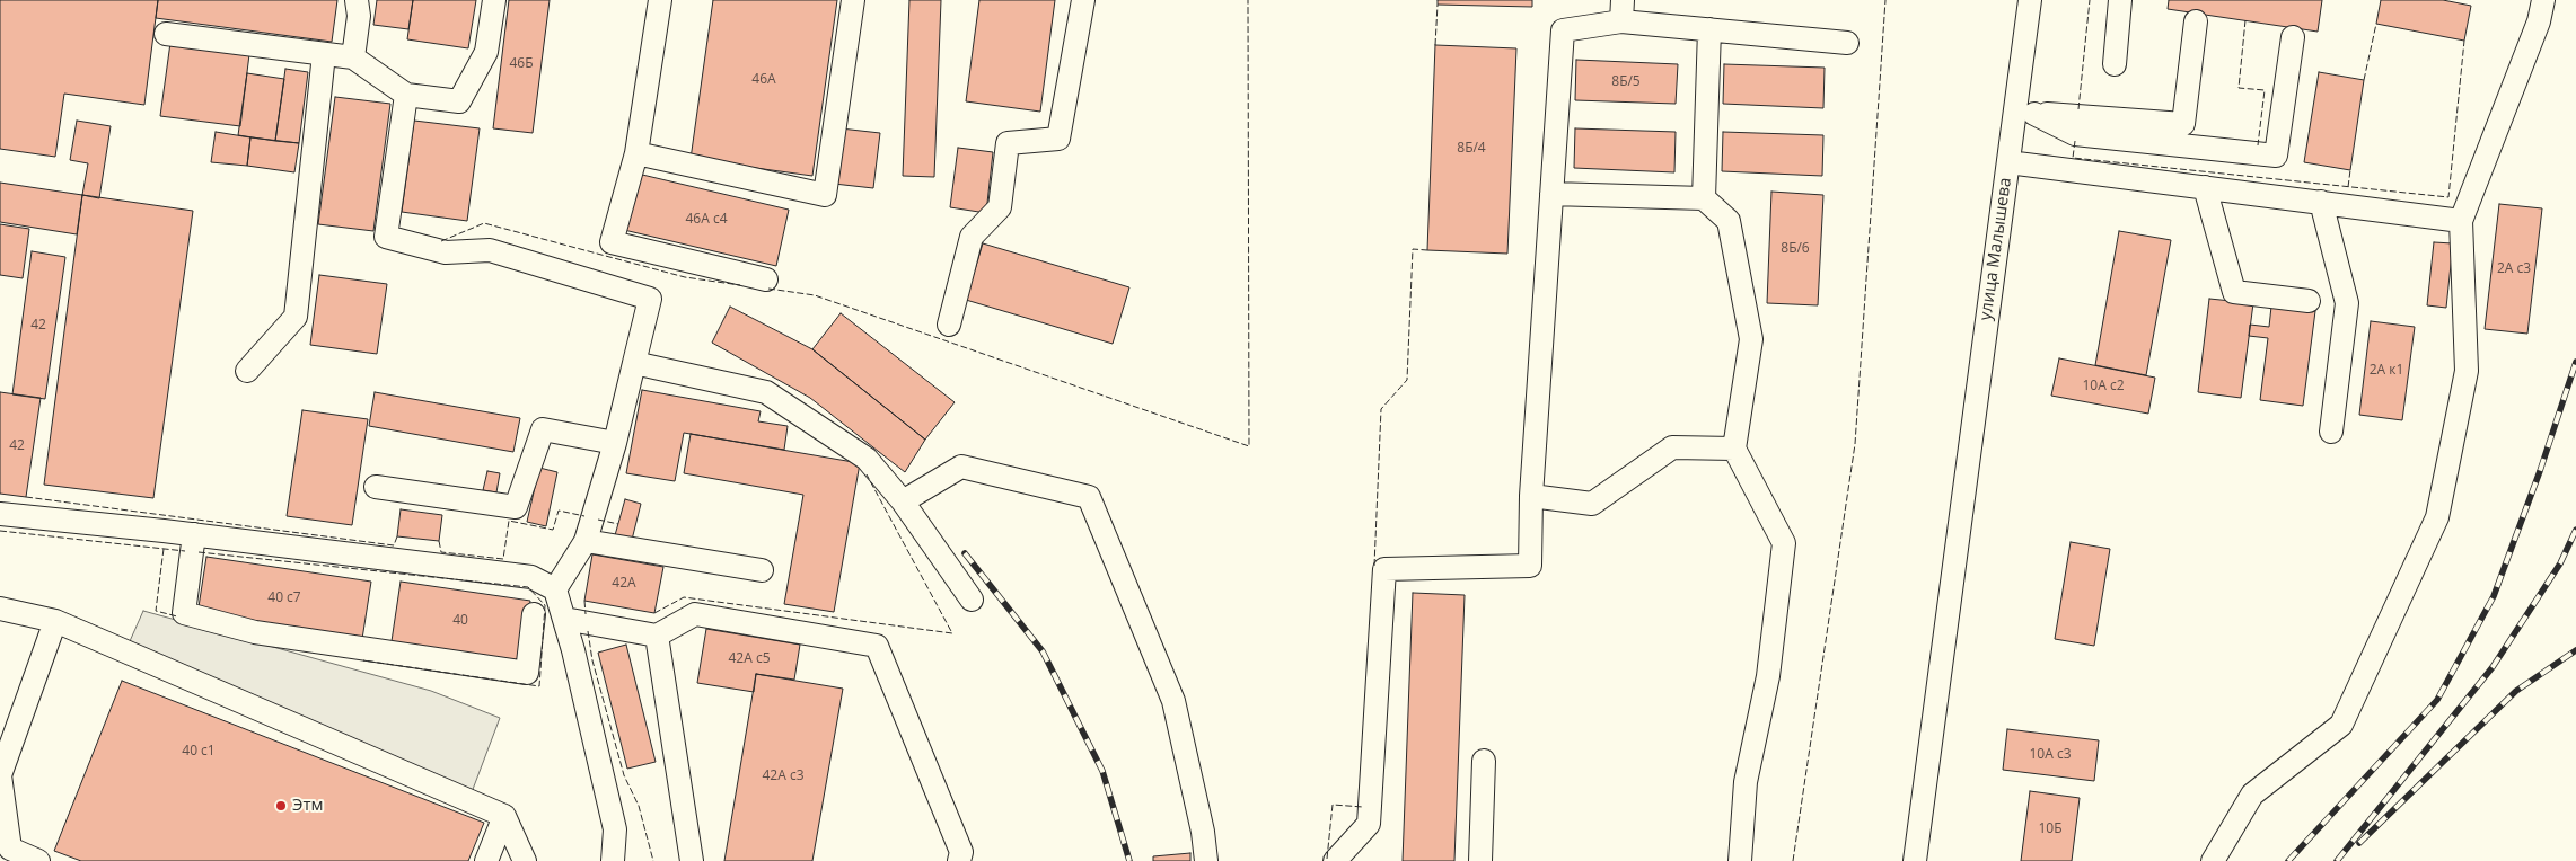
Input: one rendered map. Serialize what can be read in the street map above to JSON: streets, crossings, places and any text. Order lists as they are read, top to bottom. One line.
{"streets":{"lane":["улица Малышева"]},"places":["Этм"],"house_numbers":["46Б","46А","8Б/5","8Б/4","46А с4","8Б/6","2А с3","42","2А к1","10А с2","42","42А","40 с7","40","42А с5","40 с1","10А с3","42А с3","10Б"]}
